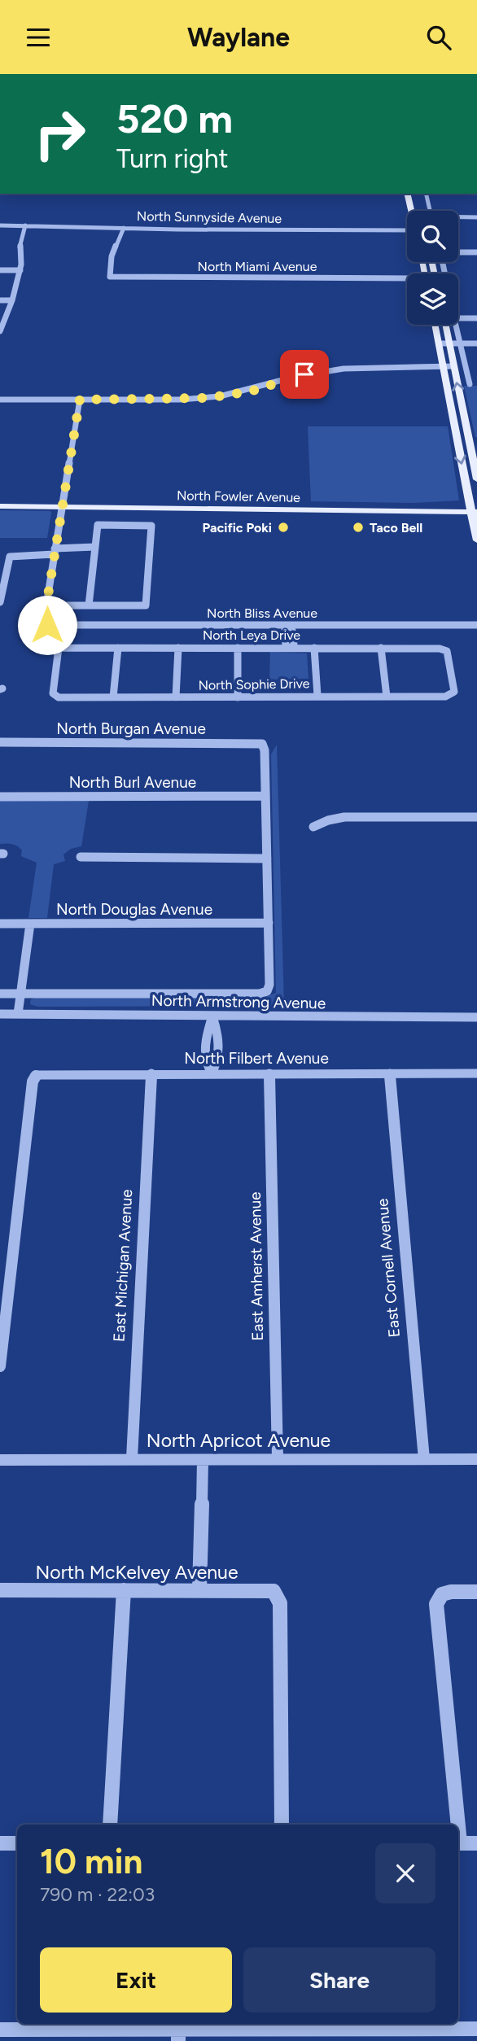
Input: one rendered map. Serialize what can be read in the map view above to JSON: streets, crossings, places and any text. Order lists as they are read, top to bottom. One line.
{"streets":{"main road":["North Fowler Avenue"],"street":["North Sunnyside Avenue","North Miami Avenue","North Bliss Avenue","North Leya Drive","North Sophie Drive","North Burgan Avenue","North Burl Avenue","North Douglas Avenue","North Armstrong Avenue","North Filbert Avenue","East Michigan Avenue","East Amherst Avenue","East Cornell Avenue","North Apricot Avenue","North McKelvey Avenue"]},"crossings":[["North Sunnyside Avenue","North Miami Avenue"],["North Leya Drive","North Sophie Drive"],["North Burgan Avenue","North Burl Avenue"],["North Douglas Avenue","North Armstrong Avenue"],["North Filbert Avenue","East Michigan Avenue"],["North Filbert Avenue","East Amherst Avenue"],["North Filbert Avenue","East Cornell Avenue"],["East Michigan Avenue","North Apricot Avenue"],["East Amherst Avenue","North Apricot Avenue"],["East Cornell Avenue","North Apricot Avenue"]],"places":["Pacific Poki","Taco Bell"],"page":{"header":"Waylane","turn":["520 m","Turn right"],"heading":["10 min","790 m · 22:03"],"buttons":["Exit","Share"]}}
